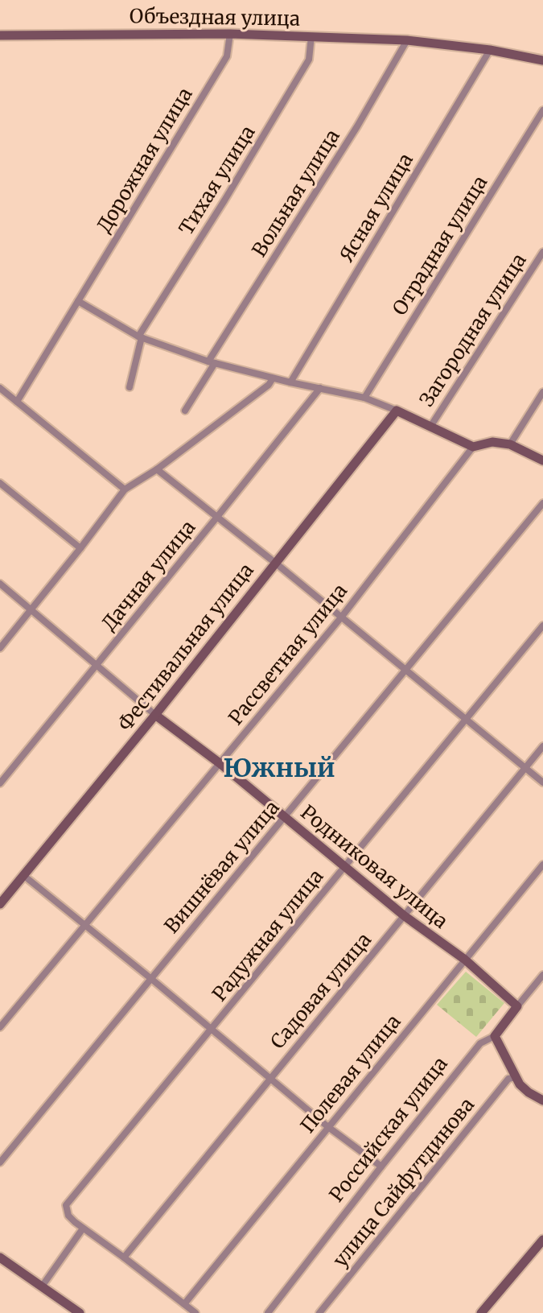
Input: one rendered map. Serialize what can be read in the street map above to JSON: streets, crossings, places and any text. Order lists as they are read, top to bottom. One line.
{"streets":{"street":["Объездная улица","Дорожная улица","Тихая улица","Вольная улица","Ясная улица","Отрадная улица","Загородная улица","Дачная улица","Фестивальная улица","Рассветная улица","Вишнёвая улица","Родниковая улица","Радужная улица","Садовая улица","Полевая улица","Российская улица","улица Сайфутдинова"]},"crossings":[["Объездная улица","Дорожная улица"],["Объездная улица","Тихая улица"],["Объездная улица","Вольная улица"],["Объездная улица","Ясная улица"],["Дачная улица","Родниковая улица"],["Фестивальная улица","Родниковая улица"],["Рассветная улица","Родниковая улица"],["Вишнёвая улица","Родниковая улица"],["Родниковая улица","Радужная улица"],["Родниковая улица","Садовая улица"],["Родниковая улица","Полевая улица"],["Родниковая улица","Российская улица"]],"districts":["Южный"]}
